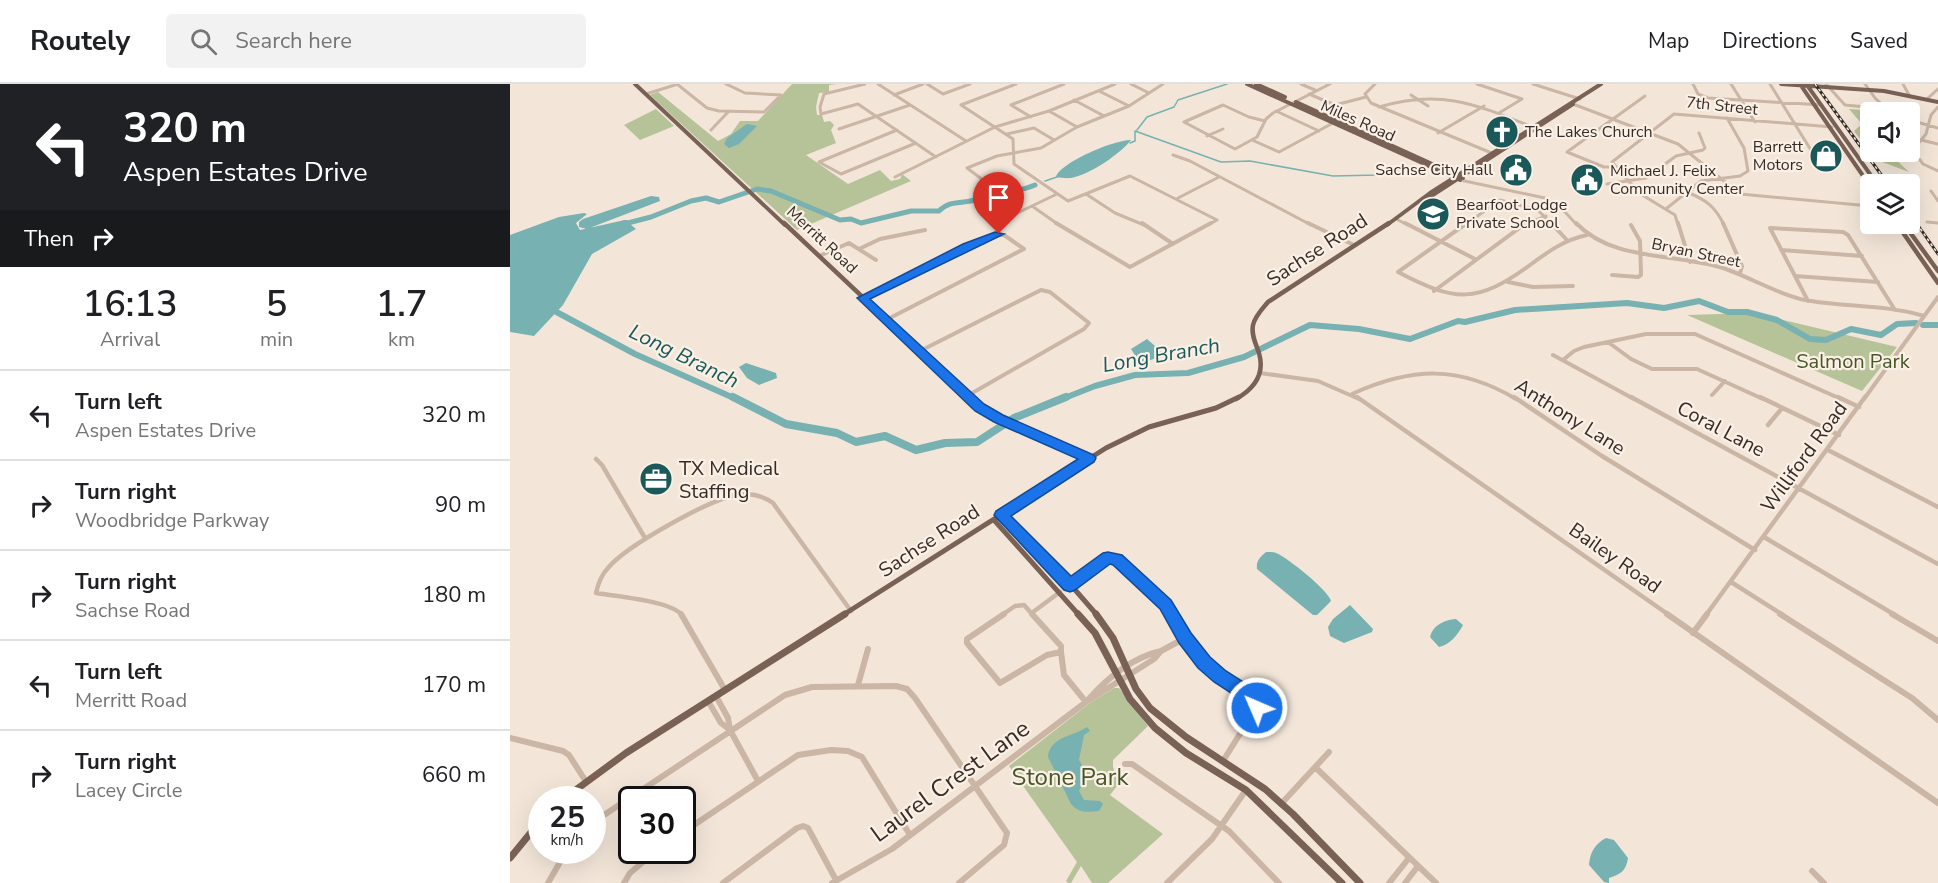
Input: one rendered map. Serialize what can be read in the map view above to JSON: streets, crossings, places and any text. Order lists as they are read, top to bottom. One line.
{"streets":{"main road":["Miles Road","Merritt Road","Sachse Road"],"street":["7th Street","Bryan Street","Anthony Lane","Coral Lane","Williford Road","Bailey Road","Laurel Crest Lane"]},"crossings":[["Miles Road","Sachse Road"],["Miles Road","Bryan Street"],["Merritt Road","Sachse Road"],["Sachse Road","Bryan Street"],["Sachse Road","Bailey Road"],["Bryan Street","Williford Road"],["Anthony Lane","Williford Road"],["Anthony Lane","Bailey Road"],["Coral Lane","Williford Road"],["Williford Road","Bailey Road"]],"water":["Long Branch"],"parks":["Salmon Park","Stone Park"],"places":{"church":["The Lakes Church"],"shop":["Barrett Motors"],"public building":["Sachse City Hall","Michael J. Felix Community Center"],"school or university":["Bearfoot Lodge Private School"],"office":["TX Medical Staffing"]},"page":{"header":"Routely","search":"Search here","nav":["Map","Directions","Saved"],"turn":["320 m","Aspen Estates Drive"],"then":"Then","eta":["16:13","Arrival","5","min","1.7","km"],"list":[{"name":"Turn left","note":"Aspen Estates Drive","value":"320 m"},{"name":"Turn right","note":"Woodbridge Parkway","value":"90 m"},{"name":"Turn right","note":"Sachse Road","value":"180 m"},{"name":"Turn left","note":"Merritt Road","value":"170 m"},{"name":"Turn right","note":"Lacey Circle","value":"660 m"}],"speed":"25 km/h","limit":"30"}}
